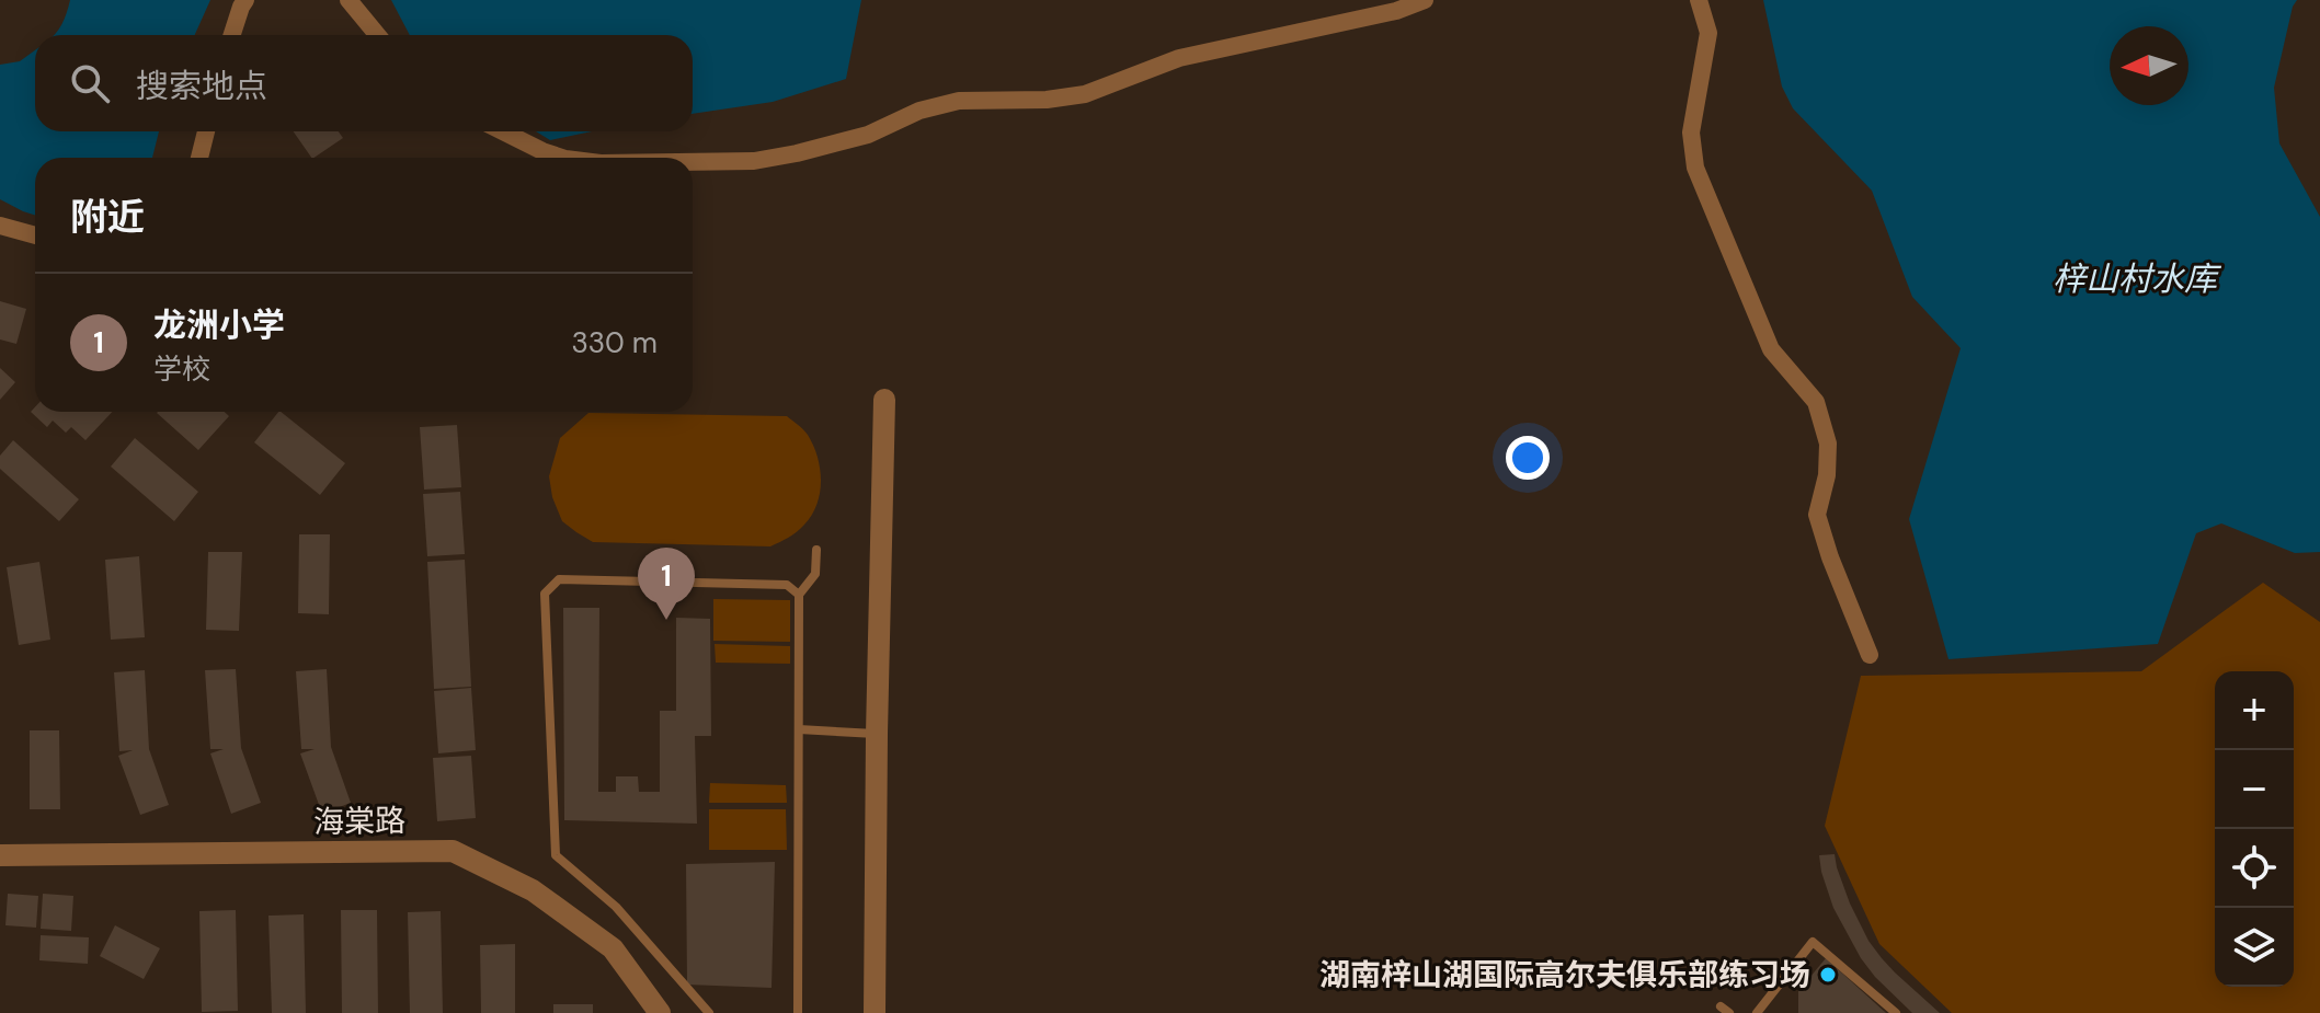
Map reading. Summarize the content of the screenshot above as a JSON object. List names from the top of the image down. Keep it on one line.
{"streets":{"street":["海棠路"]},"water":["梓山村水库"],"places":["湖南梓山湖国际高尔夫俱乐部练习场"],"north":"left","page":{"search":"搜索地点","heading":"附近","list":[{"mark":"1","name":"龙洲小学","note":"学校","value":"330 m"}],"pins":"1","map_buttons":["+","−"]}}
